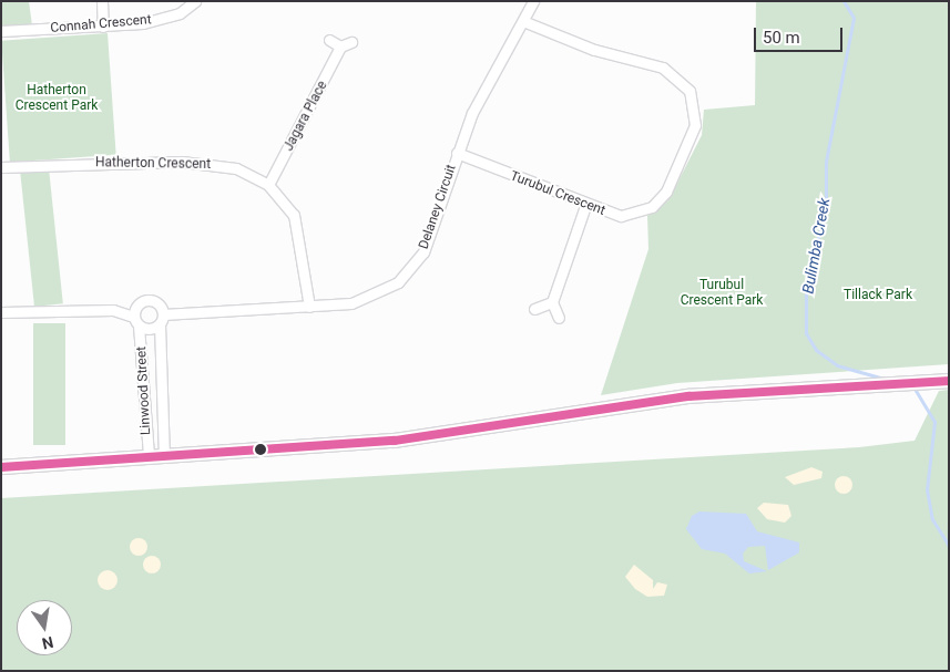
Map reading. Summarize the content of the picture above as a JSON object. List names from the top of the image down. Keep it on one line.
{"streets":{"street":["Connah Crescent","Jagara Place","Hatherton Crescent","Turubul Crescent","Delaney Circuit","Linwood Street"]},"crossings":[["Jagara Place","Hatherton Crescent"],["Hatherton Crescent","Delaney Circuit"],["Turubul Crescent","Delaney Circuit"],["Delaney Circuit","Linwood Street"]],"water":["Bulimba Creek"],"parks":["Hatherton Crescent Park","Turubul Crescent Park","Tillack Park"],"scale_bar":"50 m","north":"bottom"}
